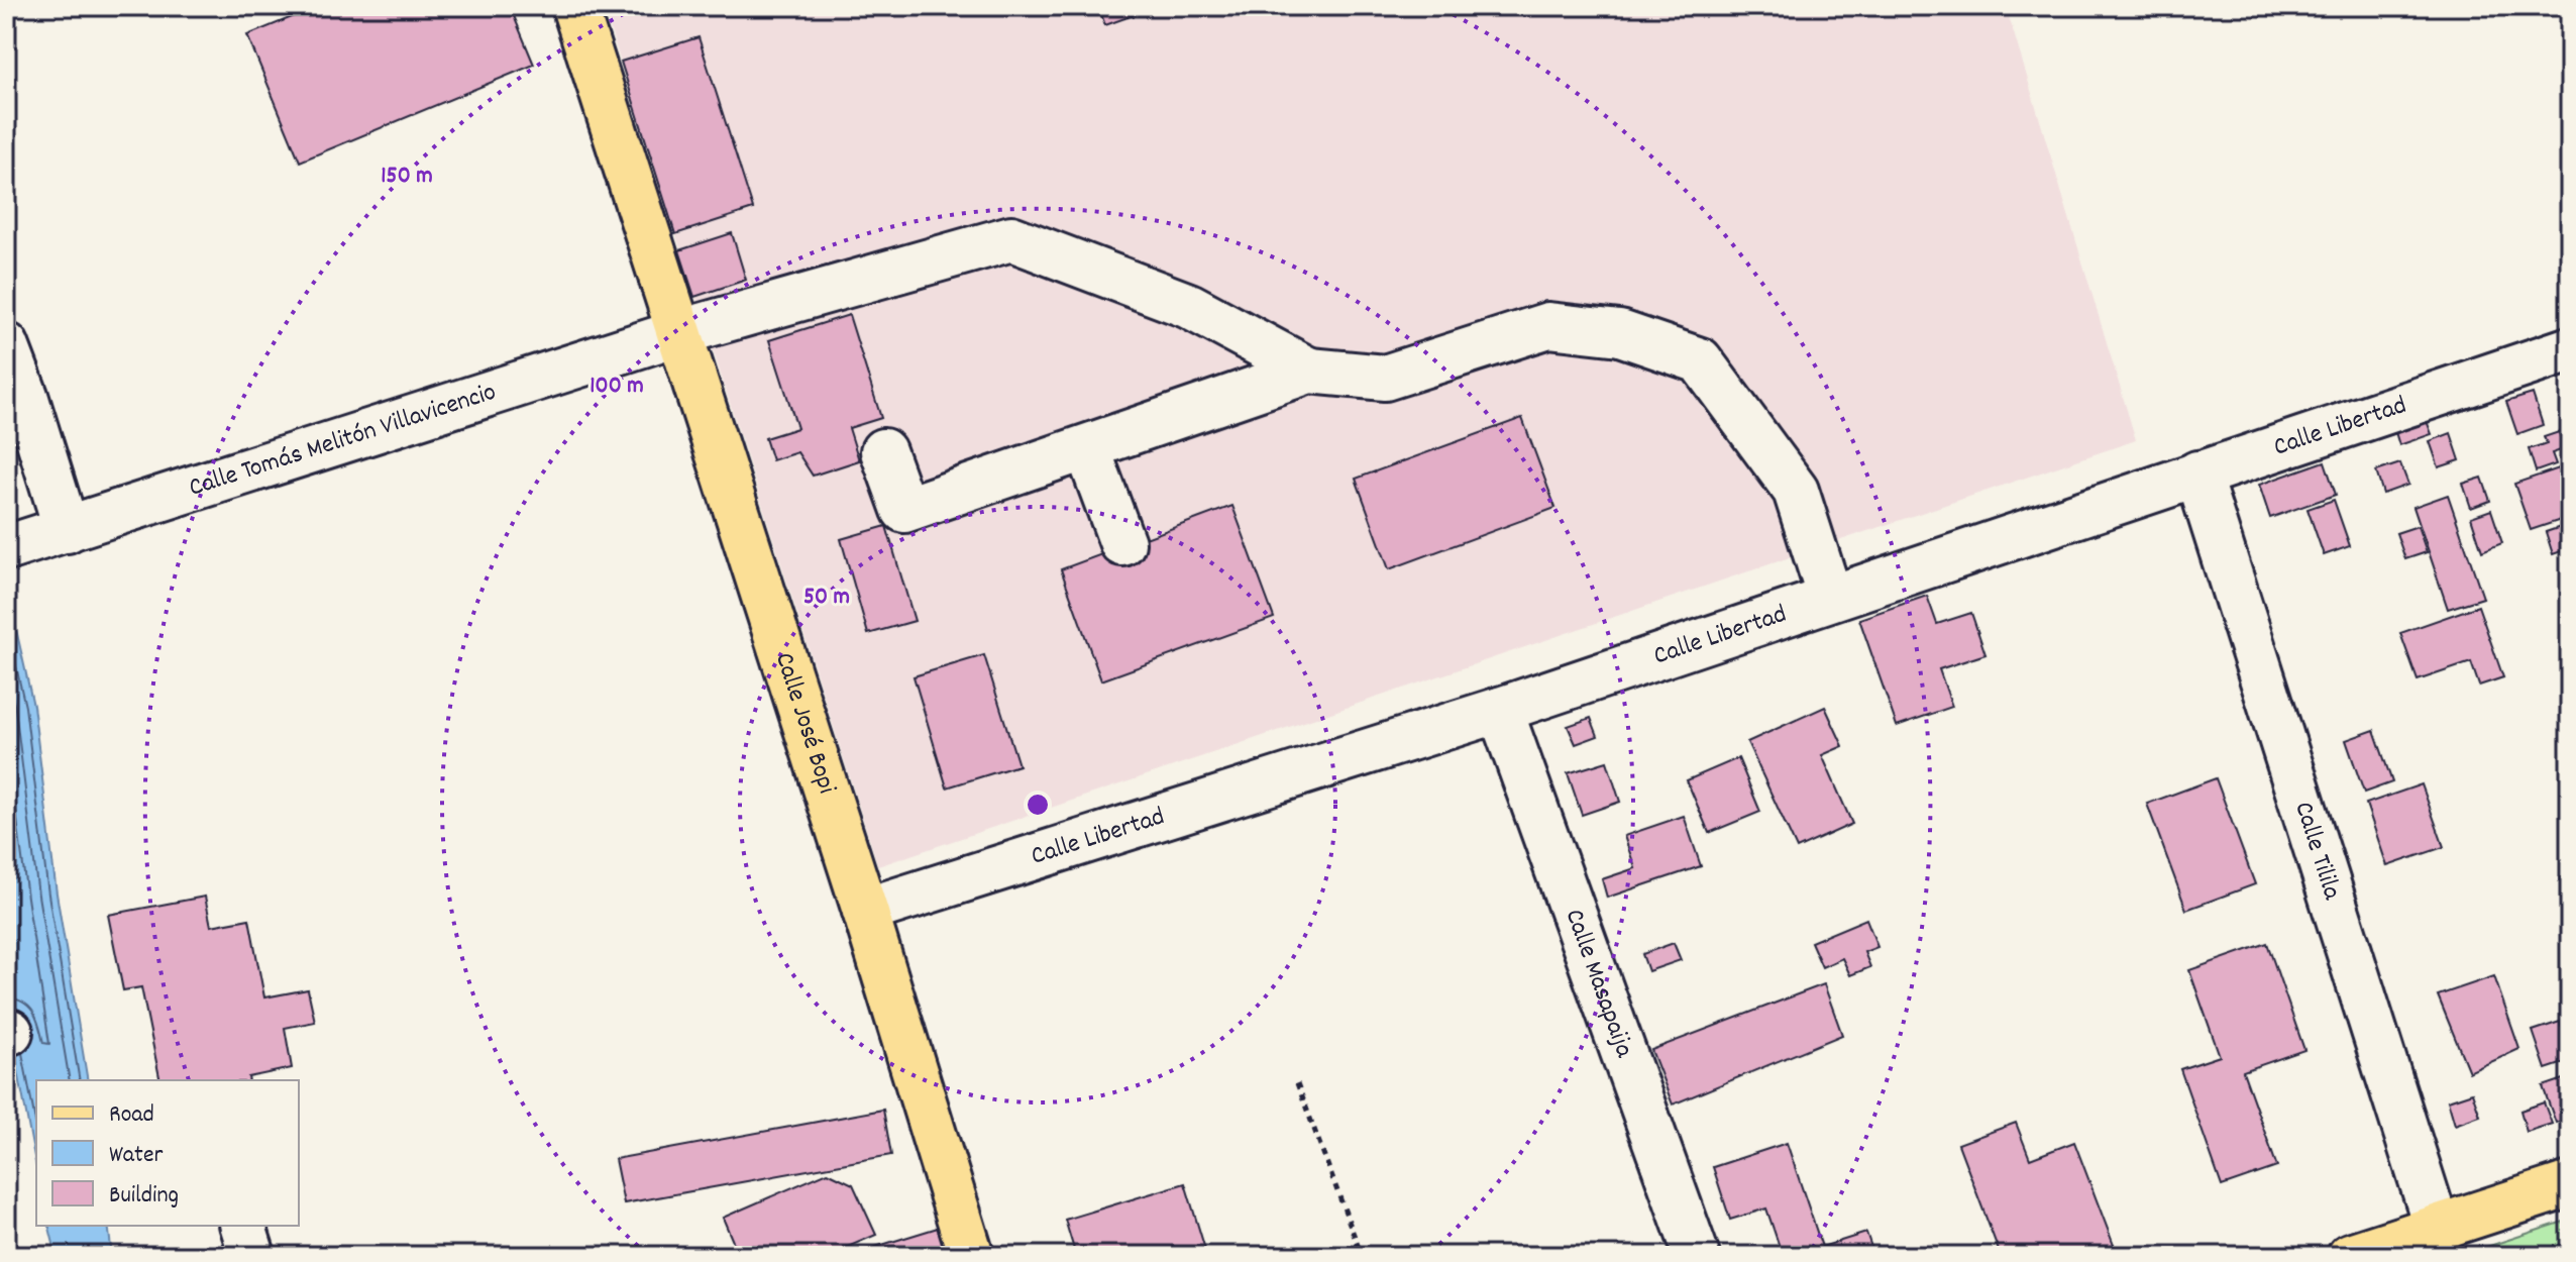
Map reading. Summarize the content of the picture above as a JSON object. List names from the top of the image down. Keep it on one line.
{"streets":{"main road":["Calle José Bopi"],"street":["Calle Libertad","Calle Tomás Melitón Villavicencio","Calle Tilila","Calle Masapaija"]},"crossings":[["Calle Libertad","Calle José Bopi"],["Calle Libertad","Calle Tilila"],["Calle Libertad","Calle Masapaija"],["Calle Tomás Melitón Villavicencio","Calle José Bopi"]],"legend":["Road","Water","Building"],"rings":["150 m","100 m","50 m"]}
